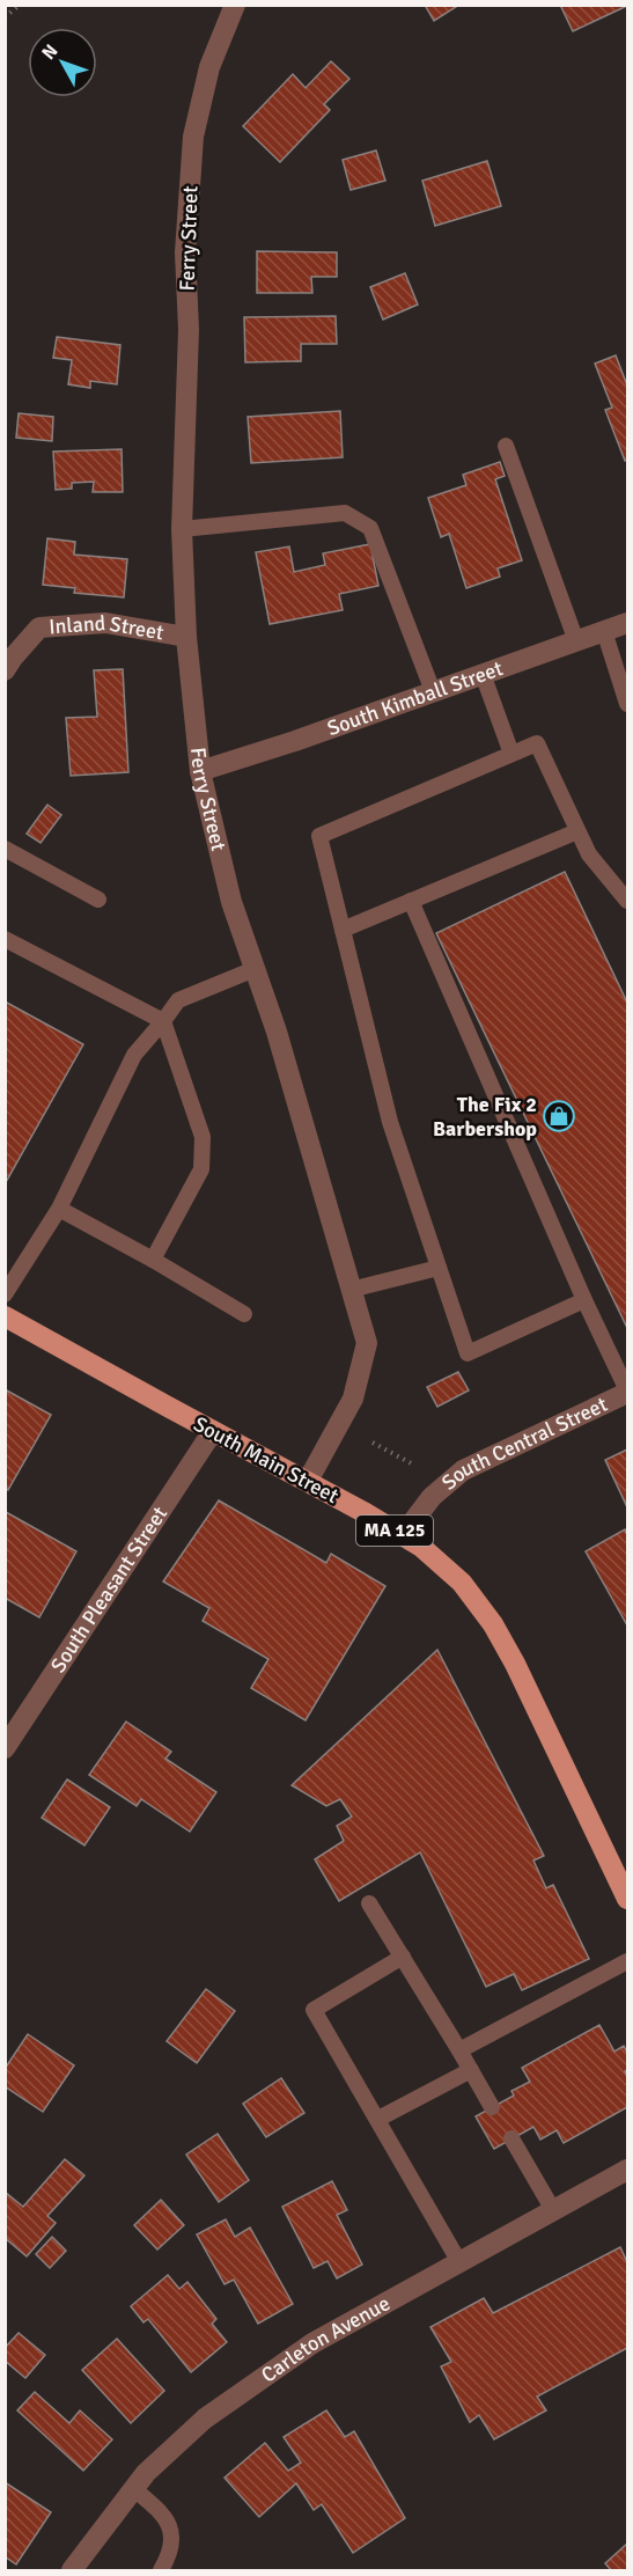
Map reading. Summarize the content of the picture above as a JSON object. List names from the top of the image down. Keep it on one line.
{"streets":{"main road":["South Main Street","MA 125"],"street":["Ferry Street","Inland Street","South Kimball Street","South Central Street","South Pleasant Street","Carleton Avenue"]},"crossings":[["Ferry Street","Inland Street"],["Ferry Street","South Kimball Street"],["Ferry Street","South Main Street"],["South Central Street","South Main Street"],["South Main Street","South Pleasant Street"]],"places":{"shop":["The Fix 2 Barbershop"]},"north":"top left"}
